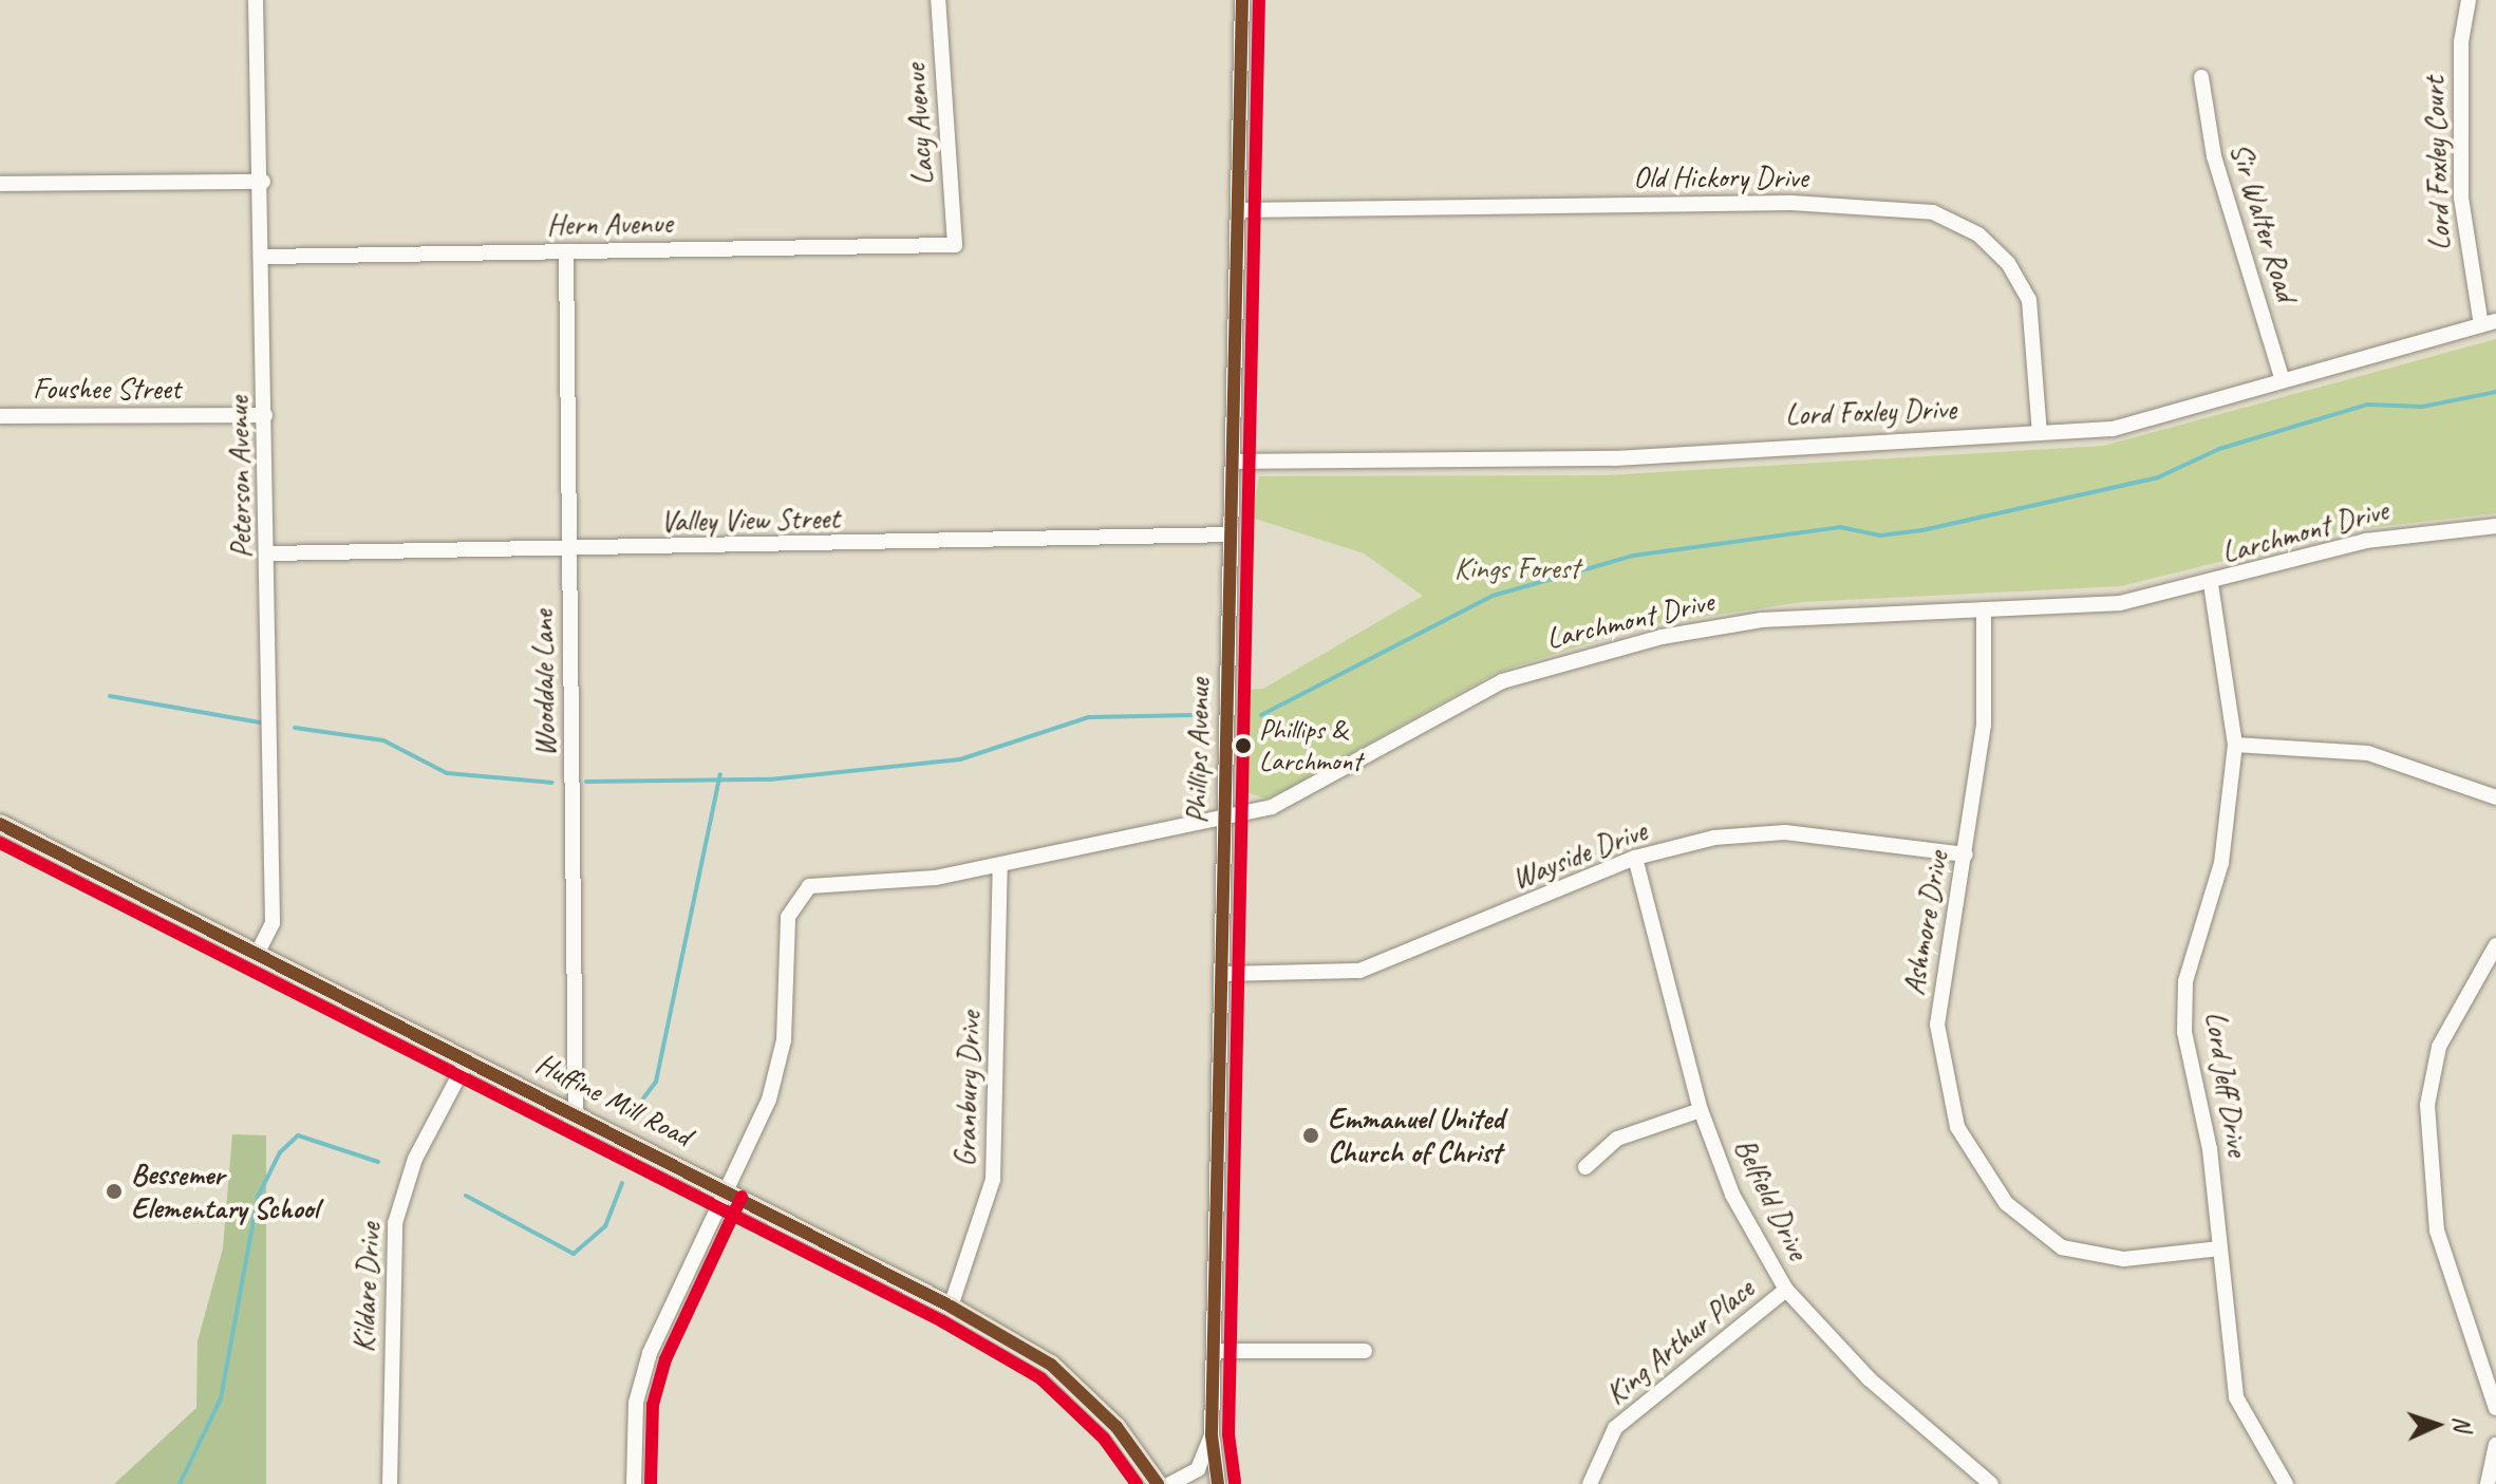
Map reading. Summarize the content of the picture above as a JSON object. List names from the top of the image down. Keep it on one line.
{"streets":{"main road":["Huffine Mill Road"],"street":["Lacy Avenue","Lord Foxley Court","Old Hickory Drive","Sir Walter Road","Hern Avenue","Foushee Street","Lord Foxley Drive","Peterson Avenue","Valley View Street","Larchmont Drive","Wooddale Lane","Phillips Avenue","Wayside Drive","Ashmore Drive","Lord Jeff Drive","Granbury Drive","Belfield Drive","Kildare Drive","King Arthur Place"]},"crossings":[["Lacy Avenue","Hern Avenue"],["Lord Foxley Court","Lord Foxley Drive"],["Old Hickory Drive","Lord Foxley Drive"],["Old Hickory Drive","Phillips Avenue"],["Sir Walter Road","Lord Foxley Drive"],["Hern Avenue","Peterson Avenue"],["Hern Avenue","Wooddale Lane"],["Foushee Street","Peterson Avenue"],["Lord Foxley Drive","Phillips Avenue"],["Peterson Avenue","Valley View Street"],["Peterson Avenue","Huffine Mill Road"],["Valley View Street","Wooddale Lane"],["Valley View Street","Phillips Avenue"],["Larchmont Drive","Phillips Avenue"],["Larchmont Drive","Ashmore Drive"],["Larchmont Drive","Lord Jeff Drive"],["Larchmont Drive","Granbury Drive"],["Larchmont Drive","Huffine Mill Road"],["Wooddale Lane","Huffine Mill Road"],["Phillips Avenue","Wayside Drive"],["Wayside Drive","Ashmore Drive"],["Wayside Drive","Belfield Drive"],["Ashmore Drive","Lord Jeff Drive"],["Granbury Drive","Huffine Mill Road"],["Huffine Mill Road","Kildare Drive"],["Belfield Drive","King Arthur Place"]],"parks":["Kings Forest"],"places":["Phillips & Larchmont","Emmanuel United Church of Christ","Bessemer Elementary School"],"north":"right"}
